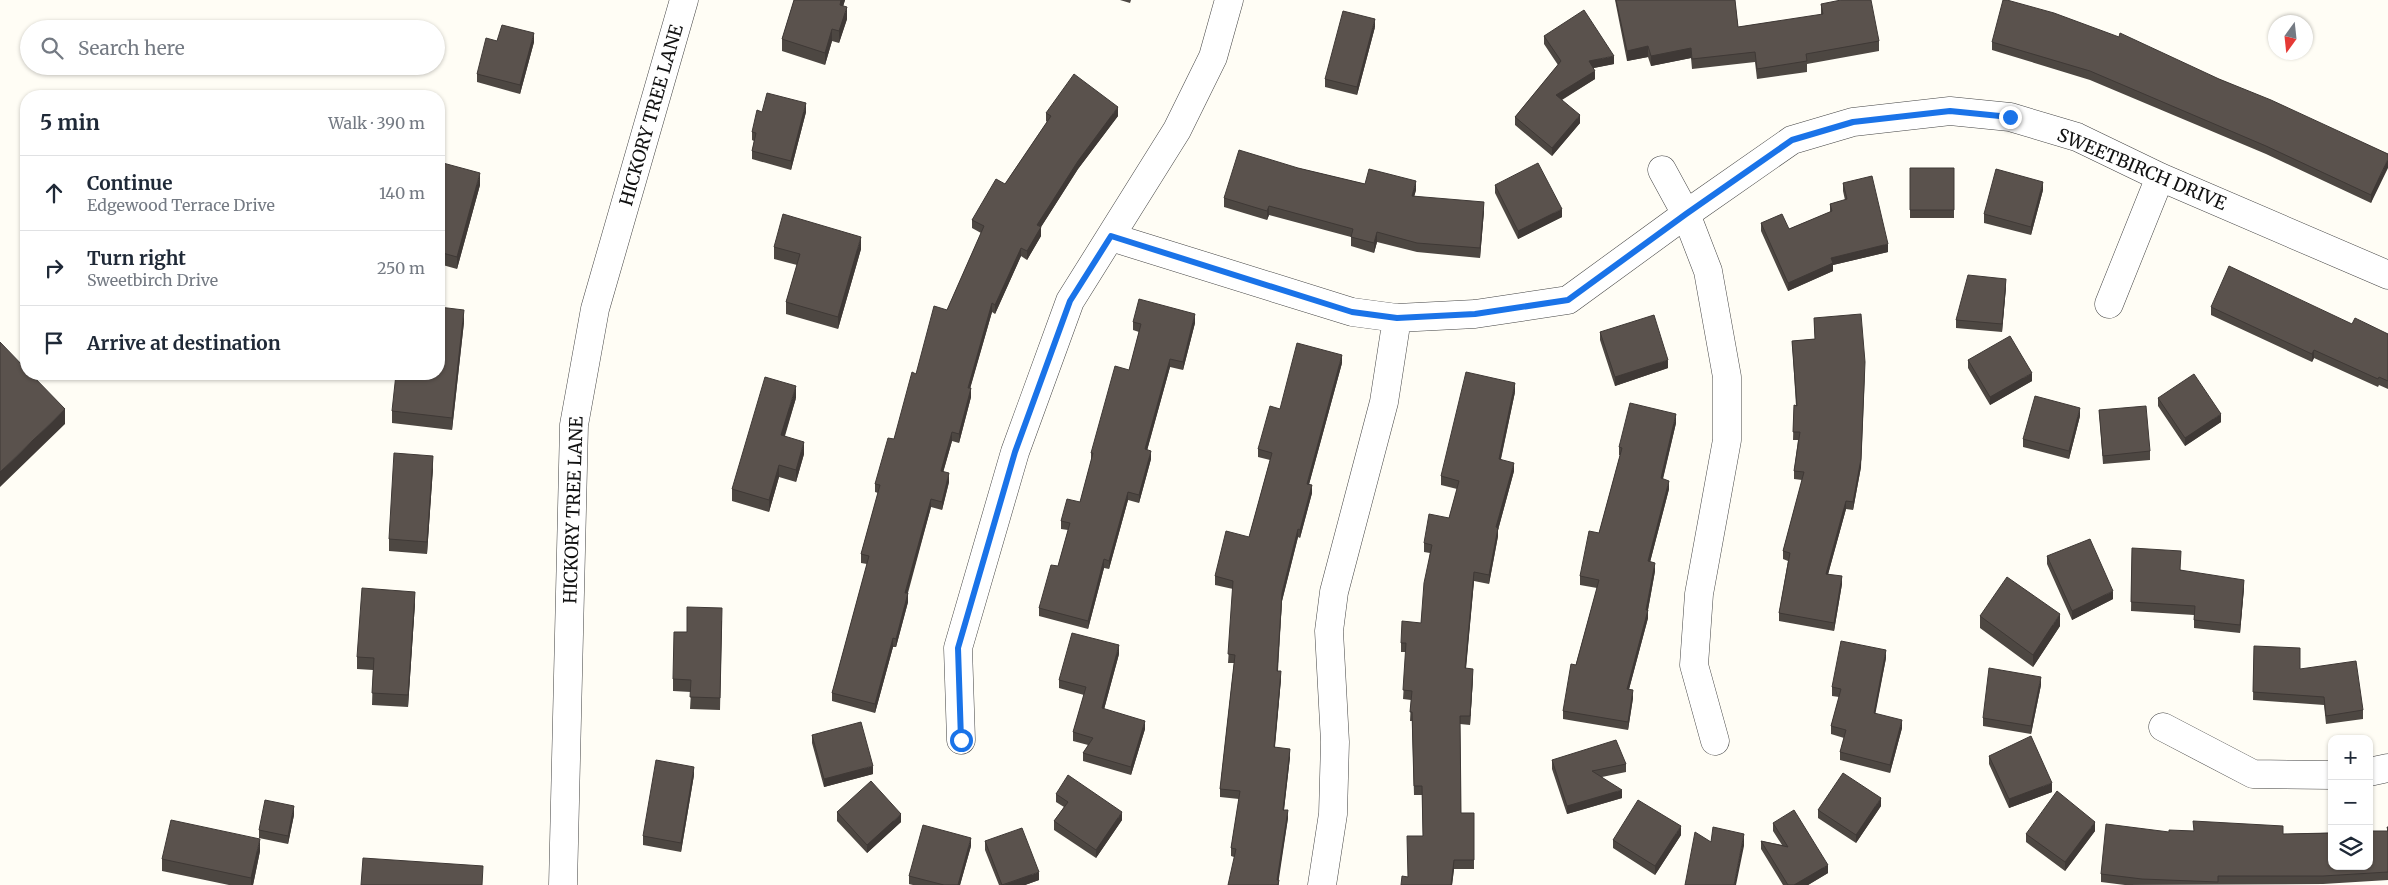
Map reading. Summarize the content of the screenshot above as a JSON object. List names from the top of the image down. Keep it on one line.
{"streets":{"street":["HICKORY TREE LANE","SWEETBIRCH DRIVE"]},"north":"bottom","page":{"search":"Search here","heading":["5 min","Walk · 390 m"],"list":[["Continue","Edgewood Terrace Drive","140 m"],["Turn right","Sweetbirch Drive","250 m"],"Arrive at destination"],"map_buttons":["+","−"]}}
